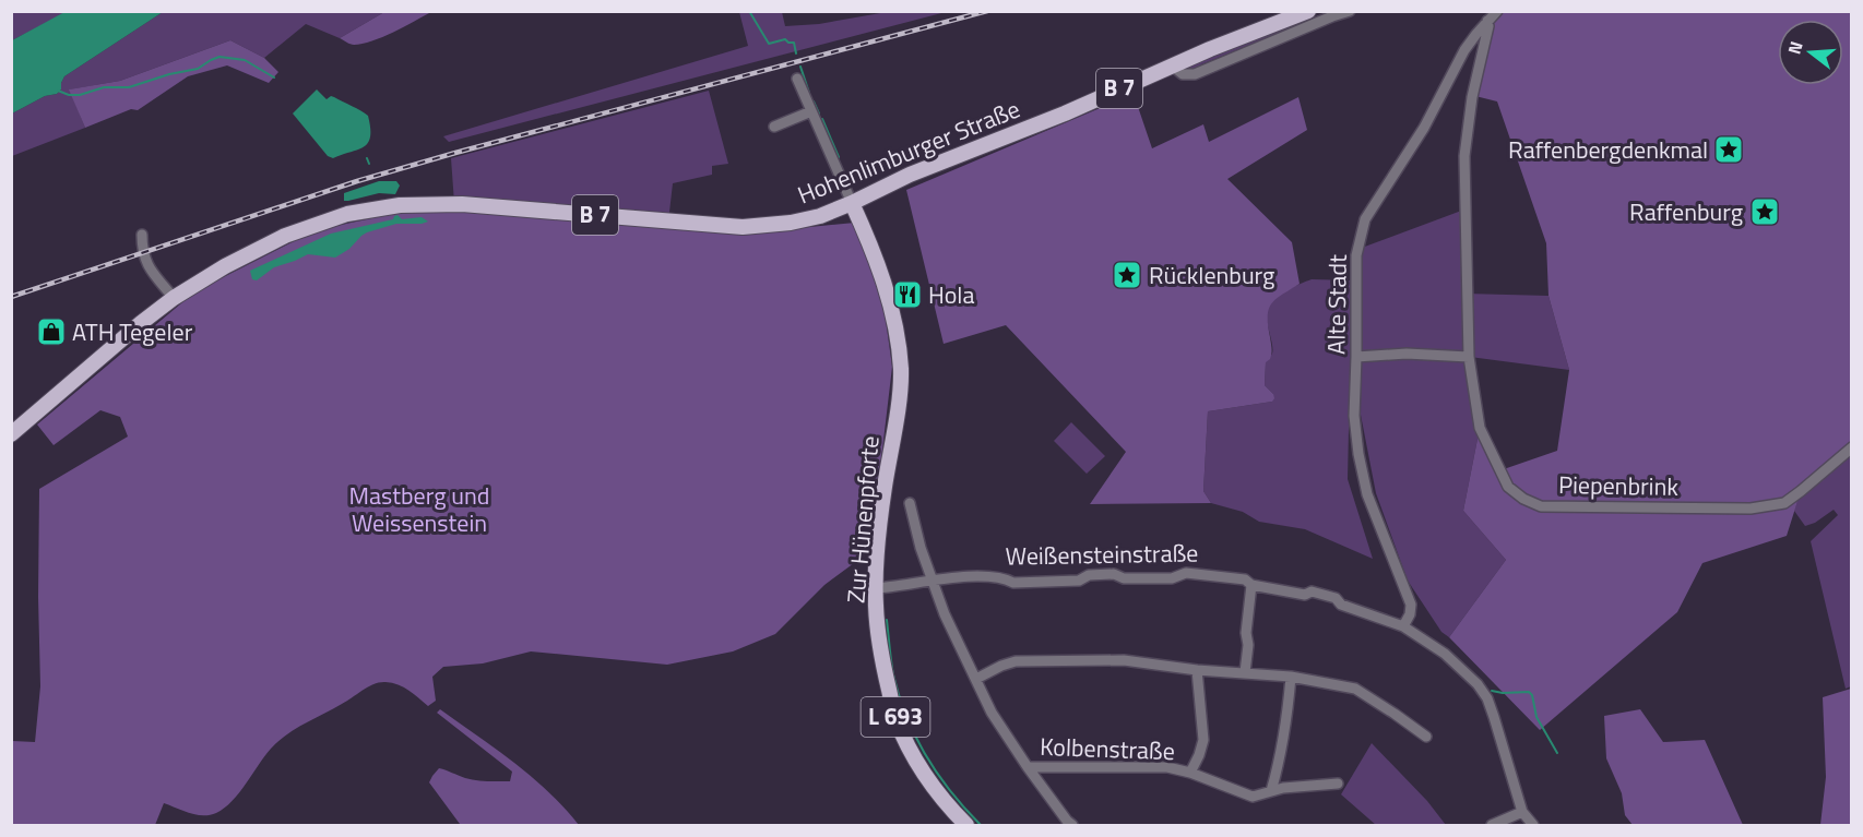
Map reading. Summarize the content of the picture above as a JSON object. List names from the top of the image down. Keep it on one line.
{"streets":{"main road":["B 7","Hohenlimburger Straße","Zur Hünenpforte","L 693"],"street":["Alte Stadt","Piepenbrink","Weißensteinstraße","Kolbenstraße"]},"crossings":[["Hohenlimburger Straße","Zur Hünenpforte"],["Alte Stadt","Piepenbrink"],["Alte Stadt","Weißensteinstraße"],["Zur Hünenpforte","Weißensteinstraße"]],"parks":["Mastberg und Weissenstein"],"places":{"place":["Raffenbergdenkmal","Raffenburg","Rücklenburg"],"restaurant":["Hola"],"shop":["ATH Tegeler"]},"north":"left"}
